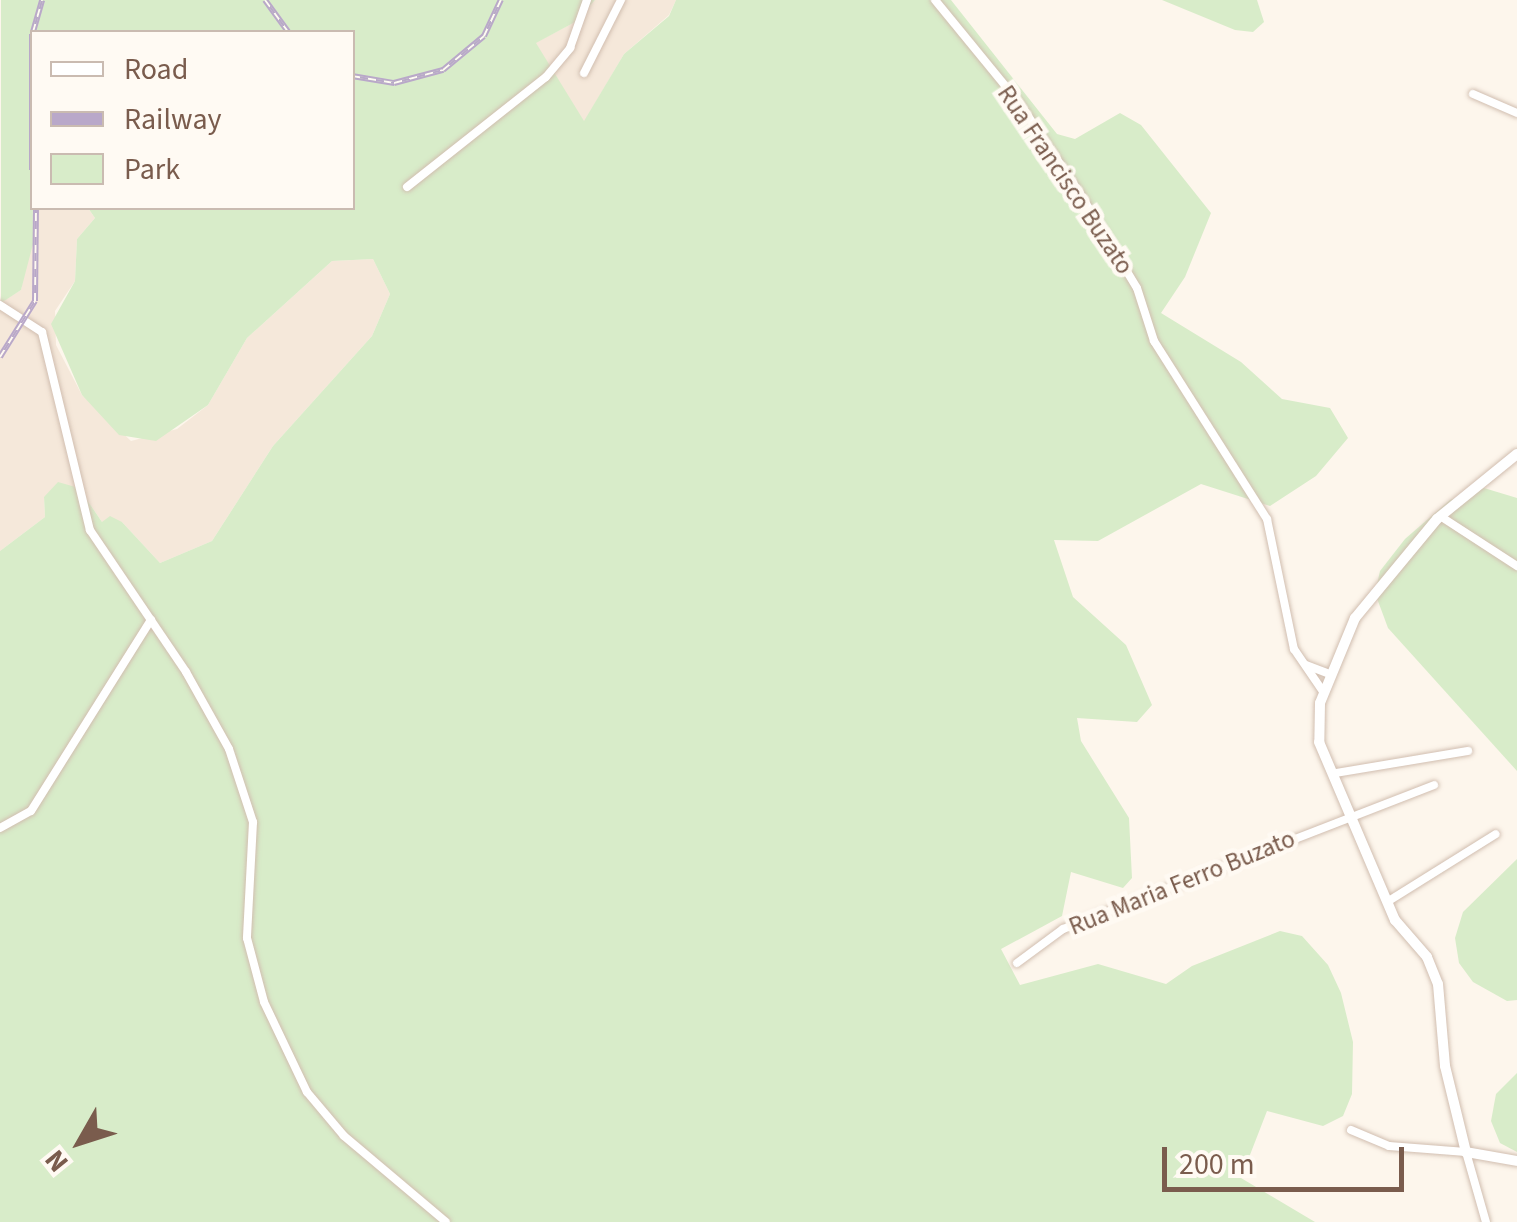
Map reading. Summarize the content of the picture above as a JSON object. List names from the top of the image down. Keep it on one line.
{"streets":{"street":["Rua Francisco Buzato","Rua Maria Ferro Buzato"]},"legend":["Road","Railway","Park"],"scale_bar":"200 m","north":"bottom left"}
